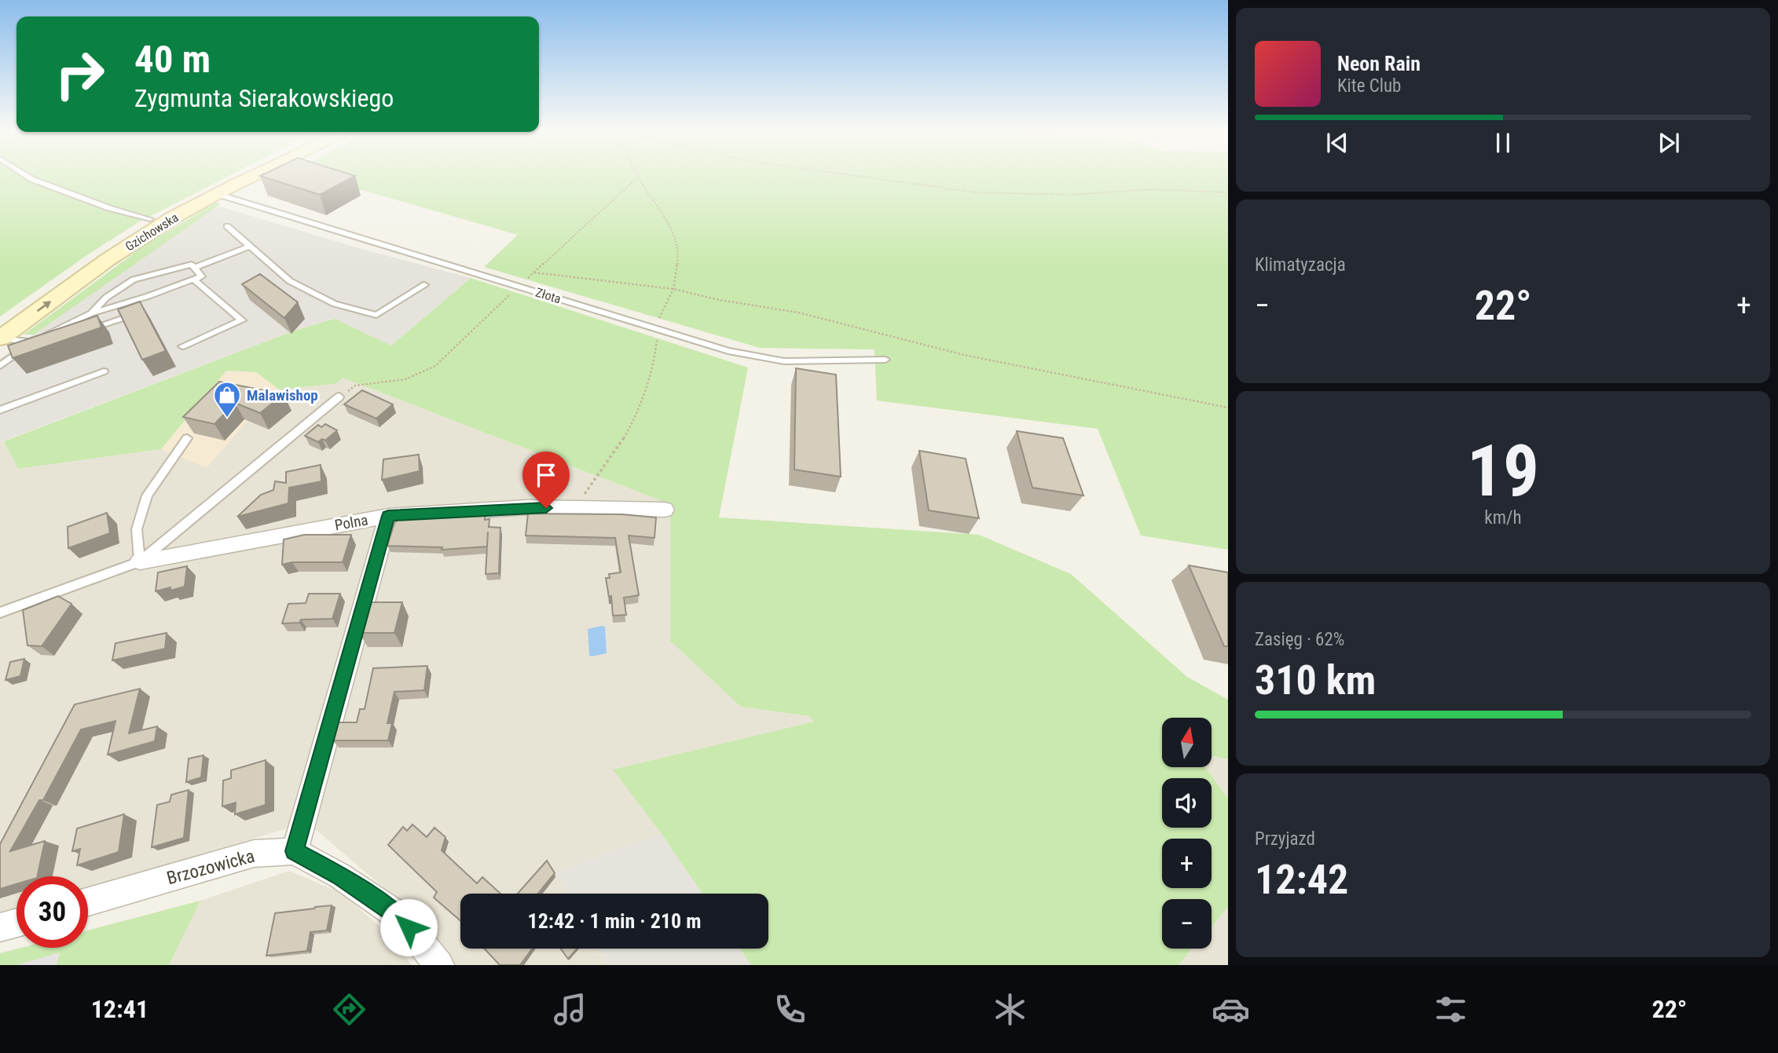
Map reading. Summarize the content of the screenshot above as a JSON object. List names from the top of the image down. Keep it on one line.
{"streets":{"street":["Gzichowska","Polna","Brzozowicka"],"lane":["Złota"]},"crossings":[["Gzichowska","Złota"]],"places":{"shop":["Malawishop"]},"north":"top","page":{"turn":["40 m","Zygmunta Sierakowskiego"],"song":["Neon Rain","Kite Club"],"tile":["Klimatyzacja",["19","km/h"],["Zasięg · 62%","310 km"],["Przyjazd","12:42"]],"heat":["−","22°","+"],"map_buttons":["+","−"],"limit":"30","trip":"12:42 · 1 min · 210 m","tabs":["12:41","22°"]}}
